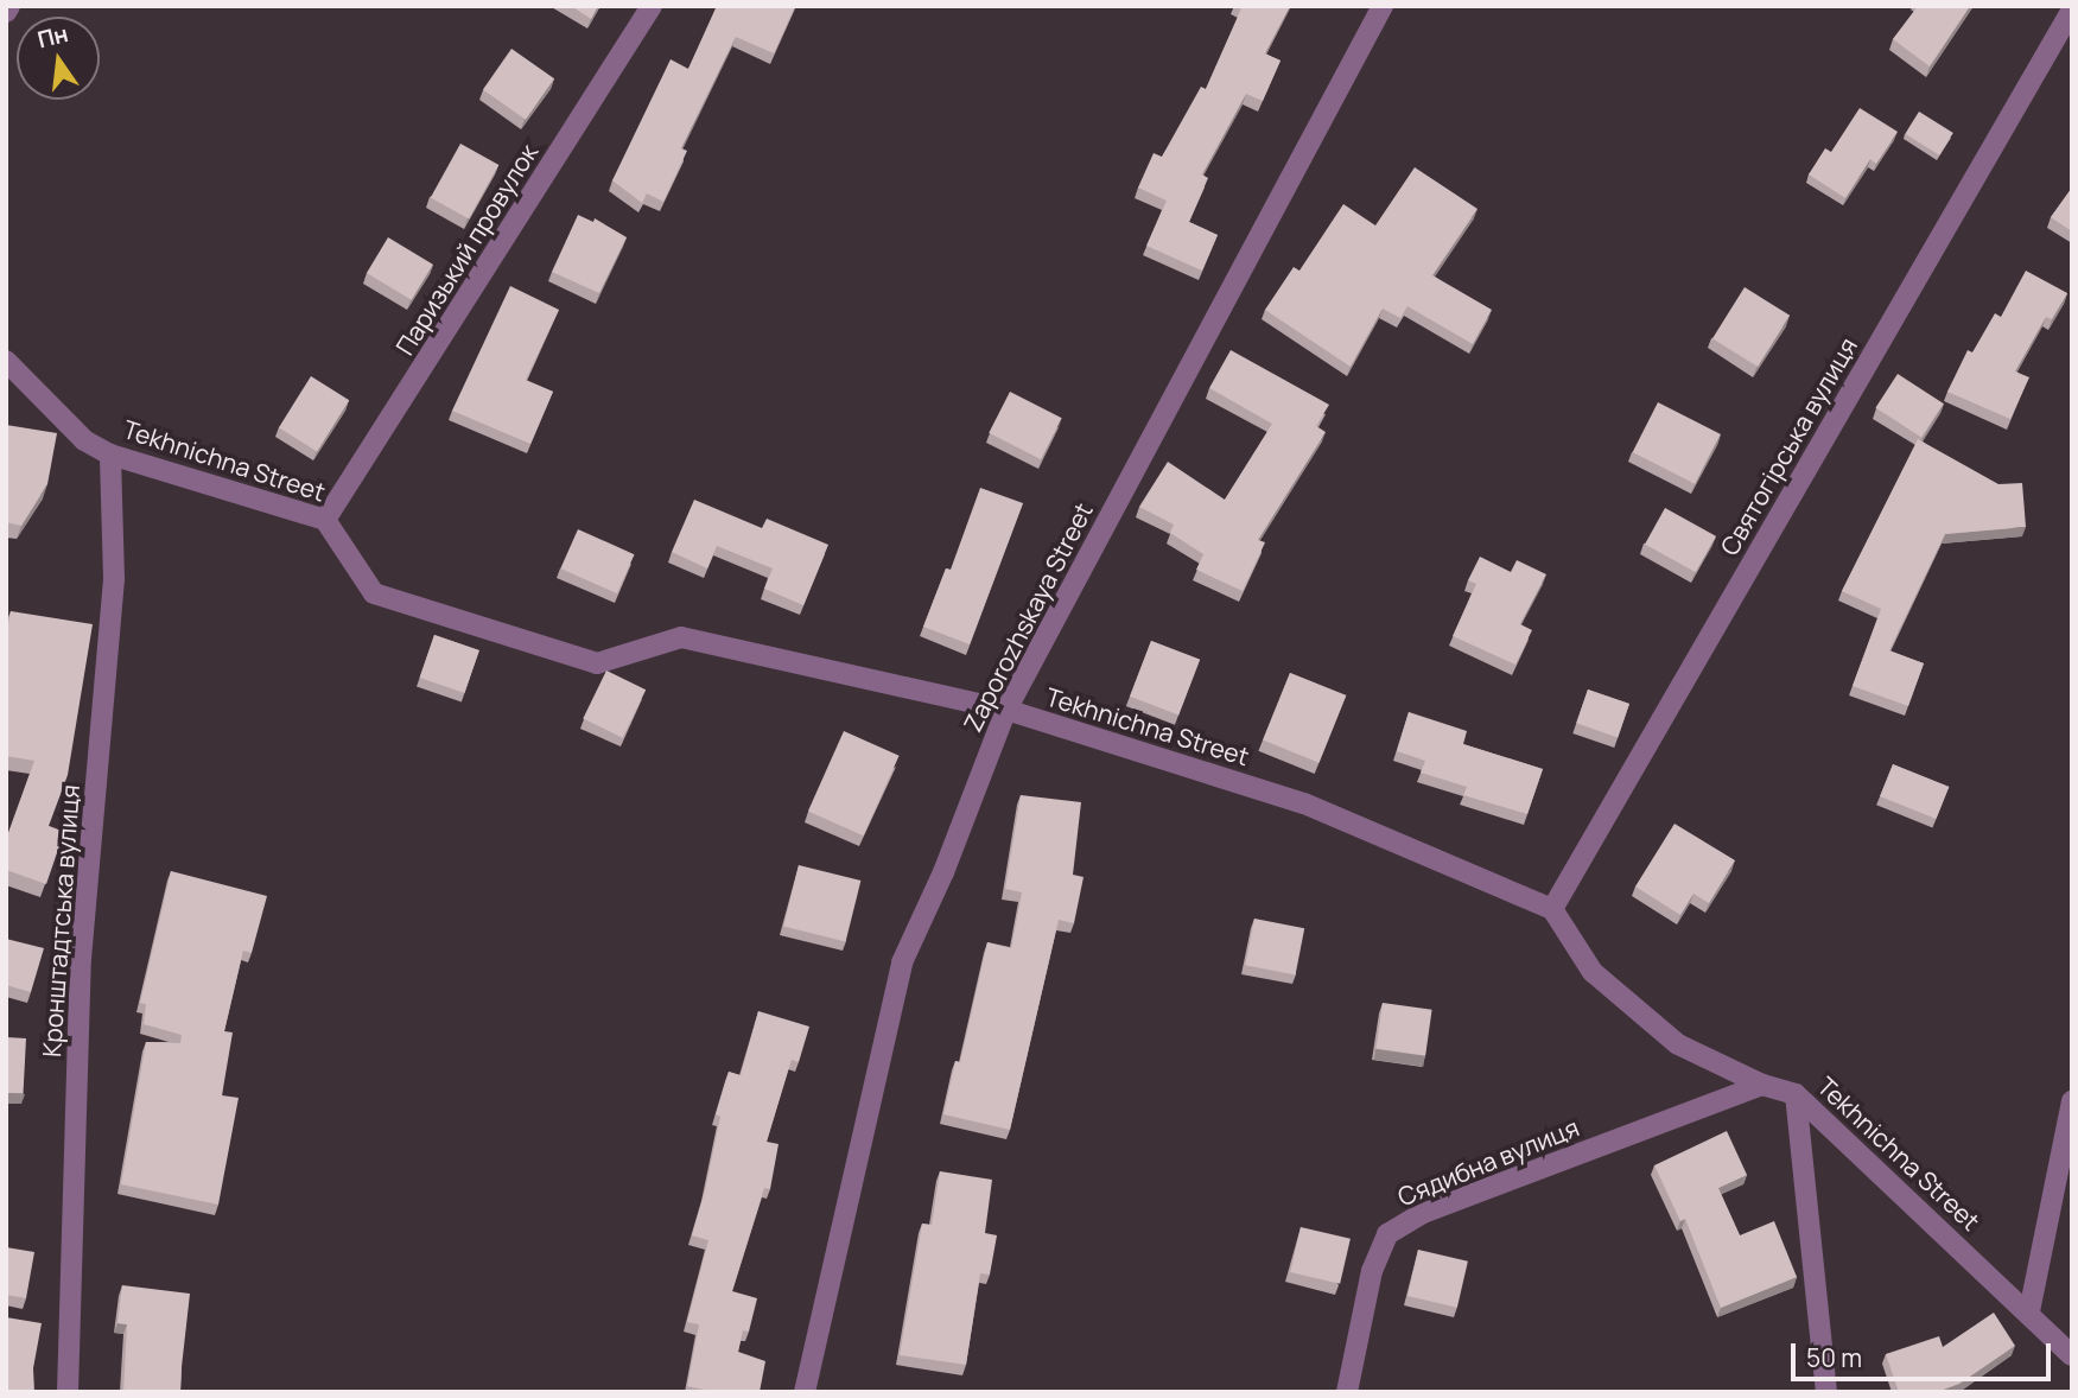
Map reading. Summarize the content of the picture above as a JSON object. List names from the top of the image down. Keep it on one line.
{"streets":{"street":["Паризький провулок","Святогірська вулиця","Tekhnichna Street","Zaporozhskaya Street","Кронштадтська вулиця","Сядибна вулиця"]},"crossings":[["Паризький провулок","Tekhnichna Street"],["Святогірська вулиця","Tekhnichna Street"],["Tekhnichna Street","Zaporozhskaya Street"],["Tekhnichna Street","Кронштадтська вулиця"],["Tekhnichna Street","Сядибна вулиця"]],"scale_bar":"50 m","north":"top"}
